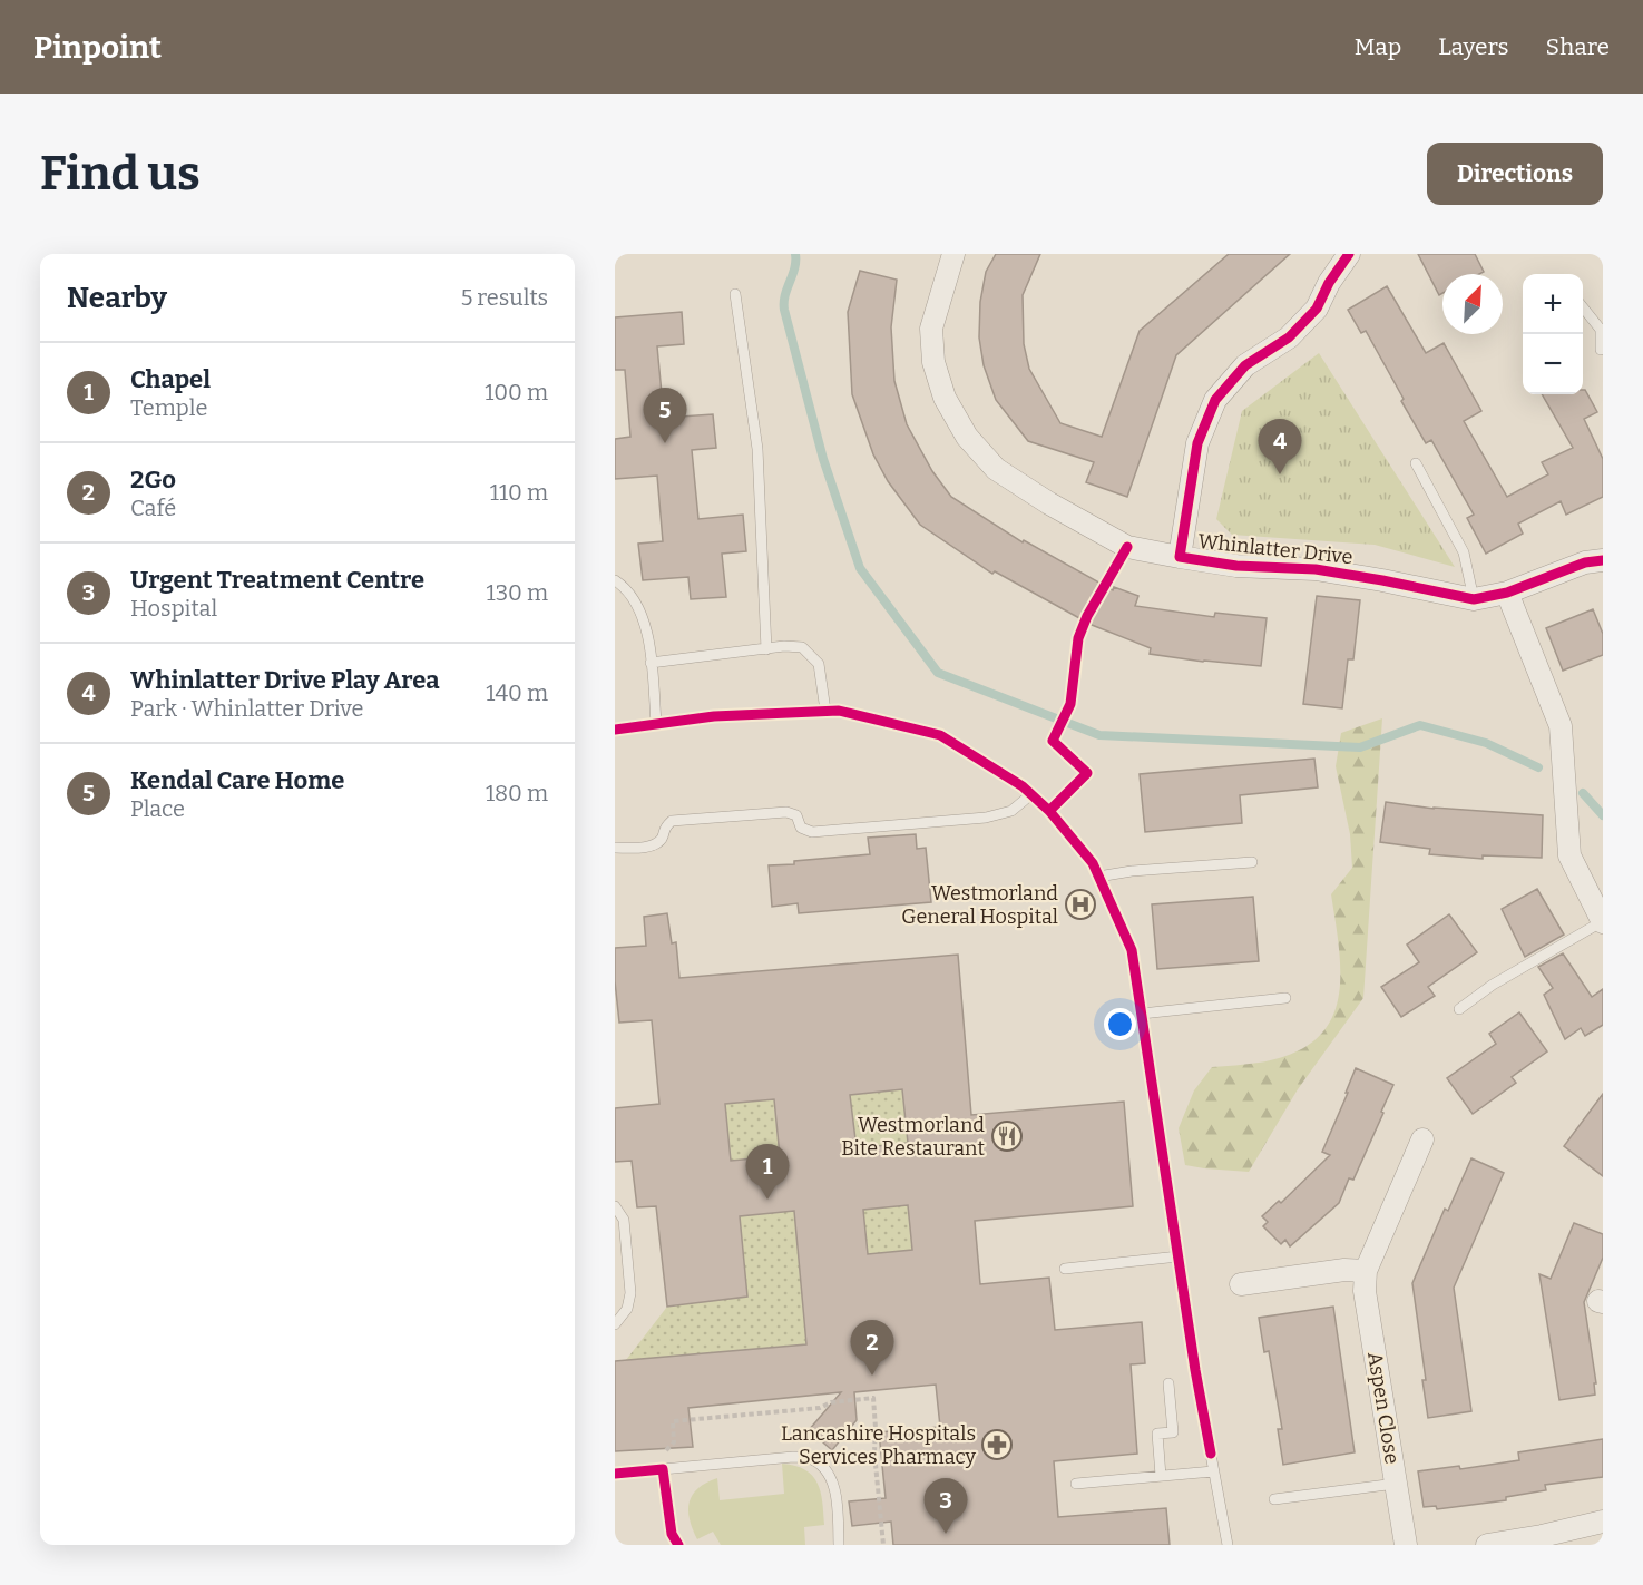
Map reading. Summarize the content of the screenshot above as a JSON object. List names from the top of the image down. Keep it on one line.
{"streets":{"street":["Whinlatter Drive","Aspen Close"]},"places":{"hospital":["Westmorland General Hospital"],"restaurant":["Westmorland Bite Restaurant"],"pharmacy":["Lancashire Hospitals Services Pharmacy"]},"north":"top right","page":{"header":"Pinpoint","nav":["Map","Layers","Share"],"buttons":"Directions","title":"Find us","heading":["Nearby","5 results"],"map_buttons":["+","−"],"list":[{"mark":"1","name":"Chapel","note":"Temple","value":"100 m"},{"mark":"2","name":"2Go","note":"Café","value":"110 m"},{"mark":"3","name":"Urgent Treatment Centre","note":"Hospital","value":"130 m"},{"mark":"4","name":"Whinlatter Drive Play Area","note":"Park · Whinlatter Drive","value":"140 m"},{"mark":"5","name":"Kendal Care Home","note":"Place","value":"180 m"}],"pins":["5","4","1","2","3"]}}
